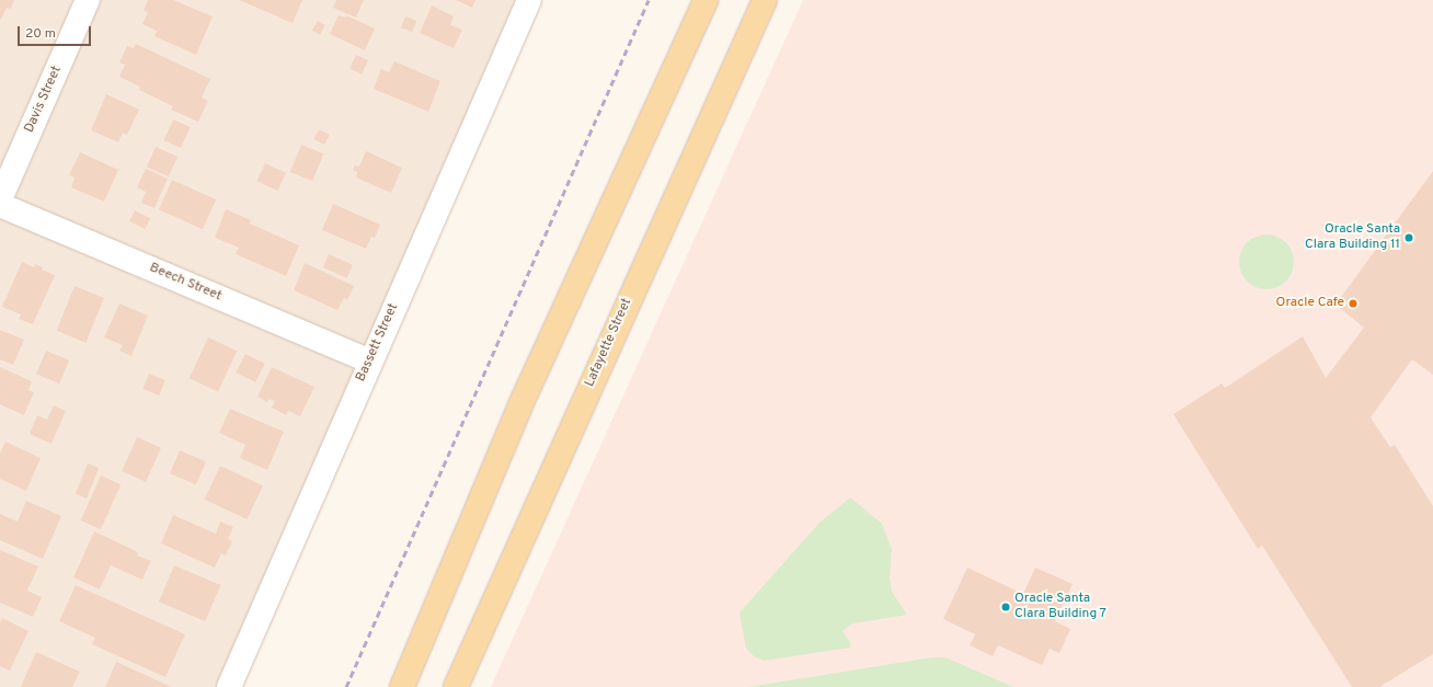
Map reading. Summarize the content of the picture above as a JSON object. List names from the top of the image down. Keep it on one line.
{"streets":{"main road":["Lafayette Street"],"street":["Davis Street","Beech Street","Bassett Street"]},"crossings":[["Beech Street","Bassett Street"]],"places":["Oracle Santa Clara Building 11","Oracle Cafe","Oracle Santa Clara Building 7"],"scale_bar":"20 m"}
